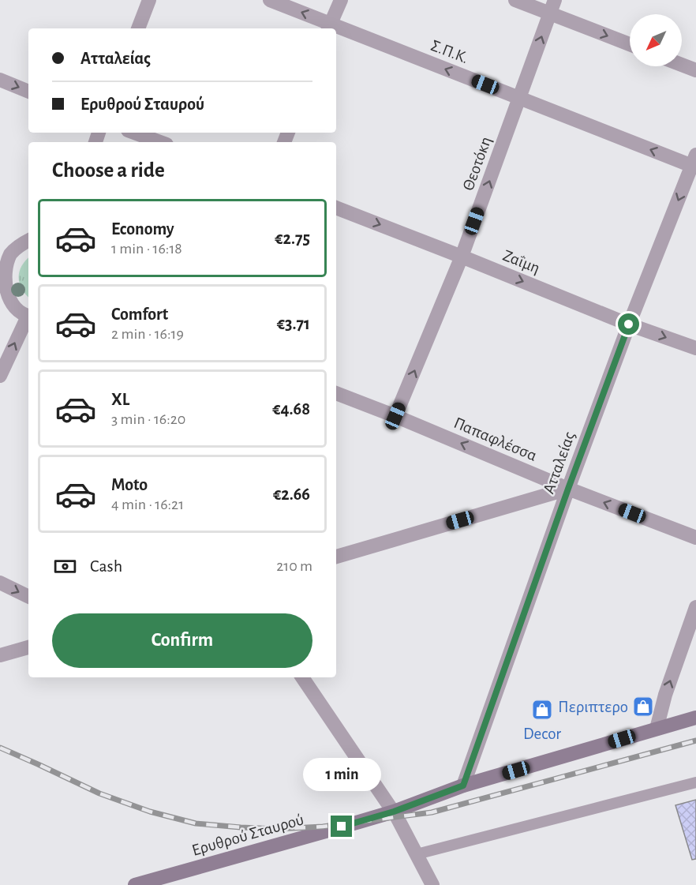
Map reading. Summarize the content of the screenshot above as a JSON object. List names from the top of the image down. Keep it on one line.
{"streets":{"main road":["Ερυθρού Σταυρού"],"street":["Σ.Π.Κ.","Θεοτόκη","Ζαΐμη","Παπαφλέσσα","Ατταλείας"]},"crossings":[["Σ.Π.Κ.","Θεοτόκη"],["Σ.Π.Κ.","Ατταλείας"],["Θεοτόκη","Ζαΐμη"],["Θεοτόκη","Παπαφλέσσα"],["Ζαΐμη","Ατταλείας"],["Παπαφλέσσα","Ατταλείας"],["Ατταλείας","Ερυθρού Σταυρού"]],"one_way":["Θεοτόκη","Ζαΐμη","Παπαφλέσσα"],"places":{"shop":["Περιπτερο","Decor"]},"north":"bottom left","page":{"banner":["Ατταλείας","Ερυθρού Σταυρού"],"heading":"Choose a ride","list":[{"name":"Economy","note":"1 min · 16:18","value":"€2.75"},{"name":"Comfort","note":"2 min · 16:19","value":"€3.71"},{"name":"XL","note":"3 min · 16:20","value":"€4.68"},{"name":"Moto","note":"4 min · 16:21","value":"€2.66"}],"pay":["Cash","210 m"],"buttons":"Confirm","bubble":"1 min"}}
